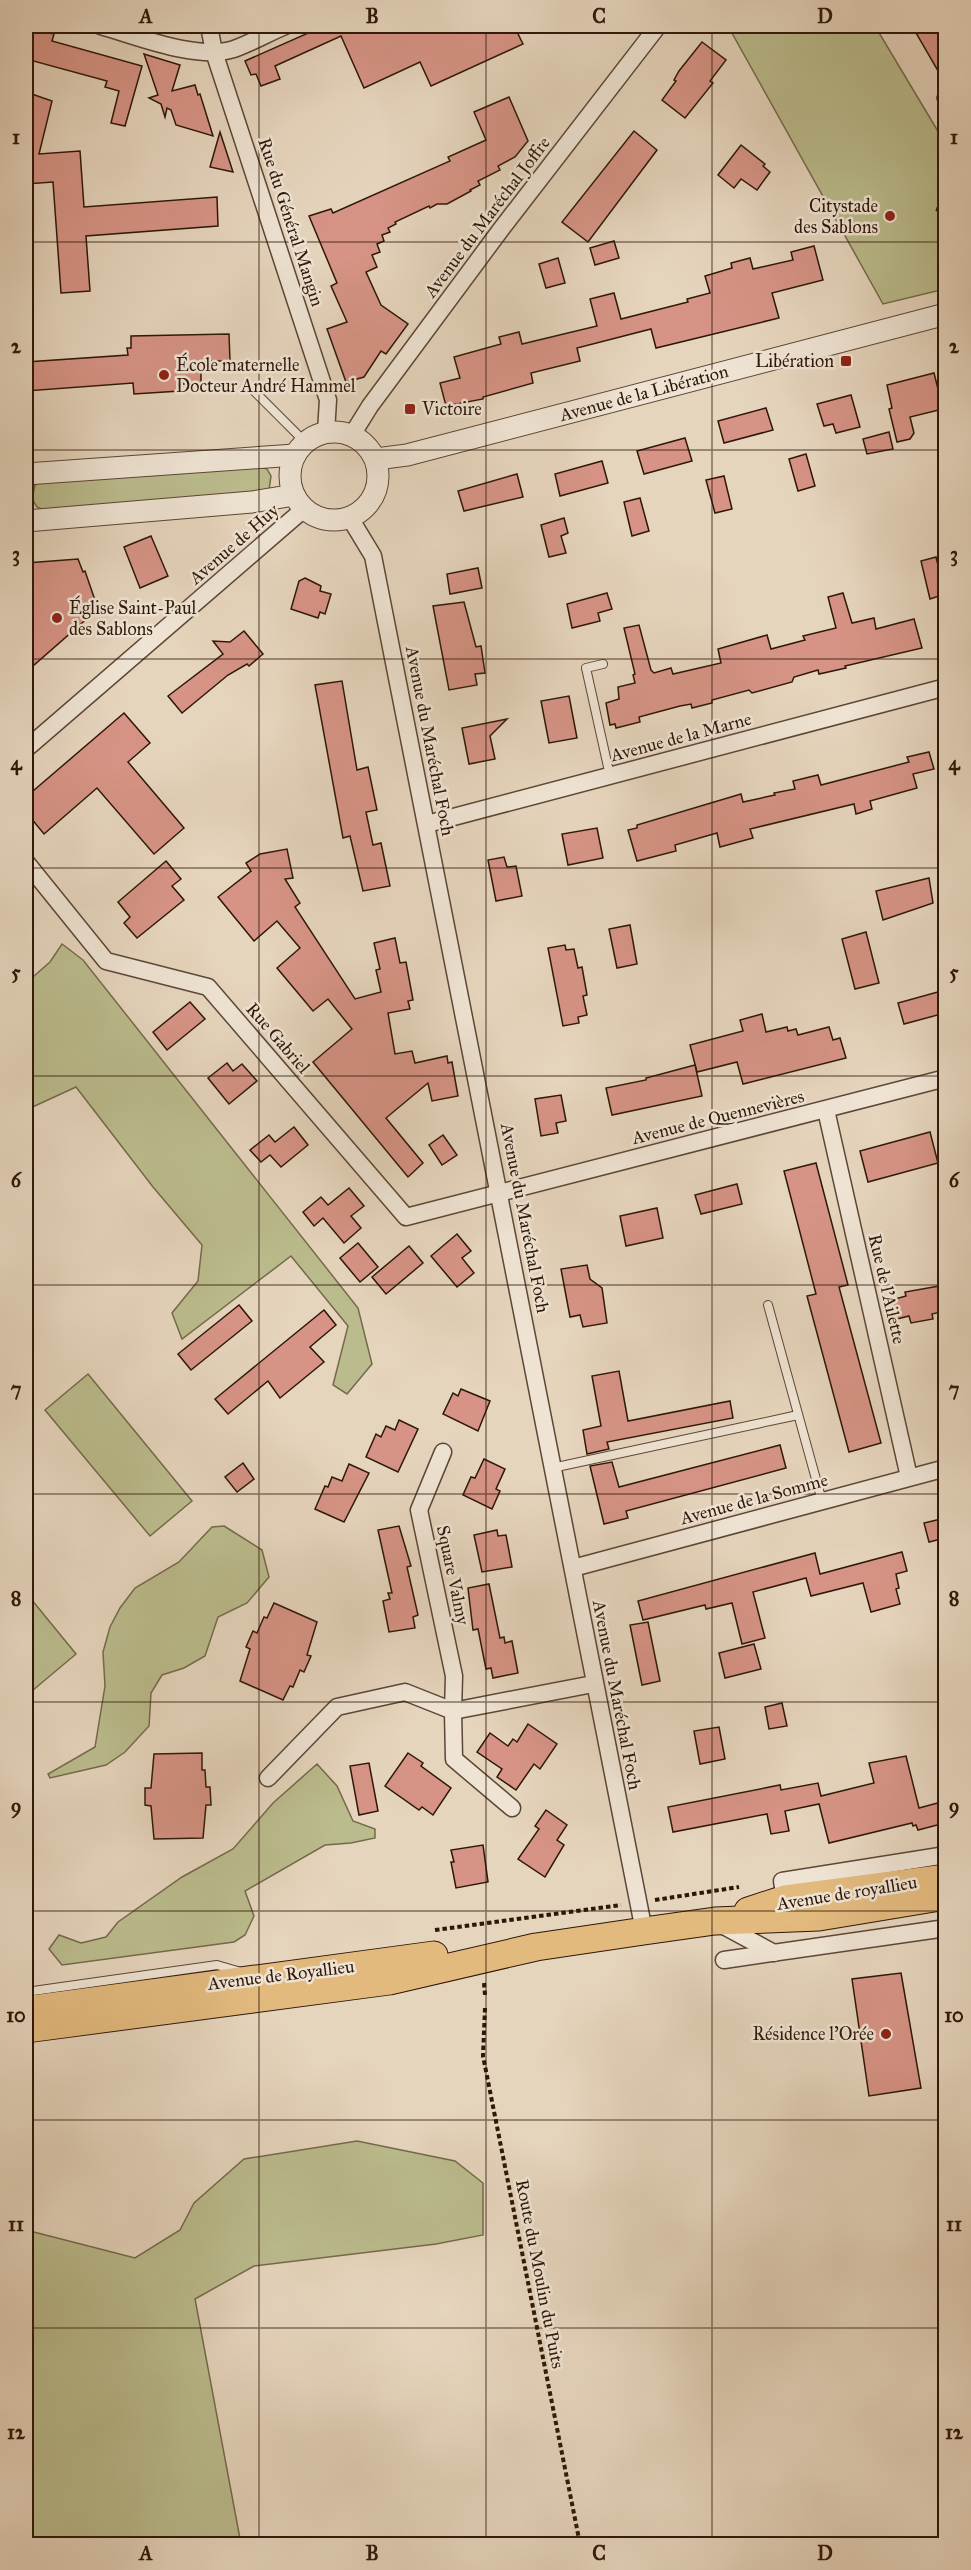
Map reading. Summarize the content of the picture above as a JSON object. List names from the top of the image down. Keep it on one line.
{"streets":{"main road":["Avenue de royallieu","Avenue de Royallieu"],"street":["Avenue du Maréchal Joffre","Rue du Général Mangin","Avenue de la Libération","Avenue de Huy","Avenue de la Marne","Avenue du Maréchal Foch","Rue Gabriel","Avenue de Quennevières","Rue de l'Ailette","Avenue de la Somme","Square Valmy"],"path":["Route du Moulin du Puits"]},"crossings":[["Avenue du Maréchal Joffre","Rue du Général Mangin"],["Avenue du Maréchal Joffre","Avenue de la Libération"],["Avenue du Maréchal Joffre","Avenue de Huy"],["Avenue du Maréchal Joffre","Avenue du Maréchal Foch"],["Rue du Général Mangin","Avenue de la Libération"],["Rue du Général Mangin","Avenue de Huy"],["Rue du Général Mangin","Avenue du Maréchal Foch"],["Avenue de la Libération","Avenue de Huy"],["Avenue de la Libération","Avenue du Maréchal Foch"],["Avenue de Huy","Avenue du Maréchal Foch"],["Avenue de la Marne","Avenue du Maréchal Foch"],["Avenue du Maréchal Foch","Rue Gabriel"],["Avenue du Maréchal Foch","Avenue de Quennevières"],["Avenue du Maréchal Foch","Avenue de la Somme"],["Rue Gabriel","Avenue de Quennevières"],["Avenue de Quennevières","Rue de l'Ailette"],["Rue de l'Ailette","Avenue de la Somme"],["Avenue de royallieu","Avenue de Royallieu"]],"places":{"other":["Citystade des Sablons","École maternelle Docteur André Hammel","Église Saint-Paul des Sablons","Résidence l'Orée"],"transit":["Libération","Victoire"]},"grid":{"columns":["A","B","C","D"],"rows":["1","2","3","4","5","6","7","8","9","10","11","12"]}}
